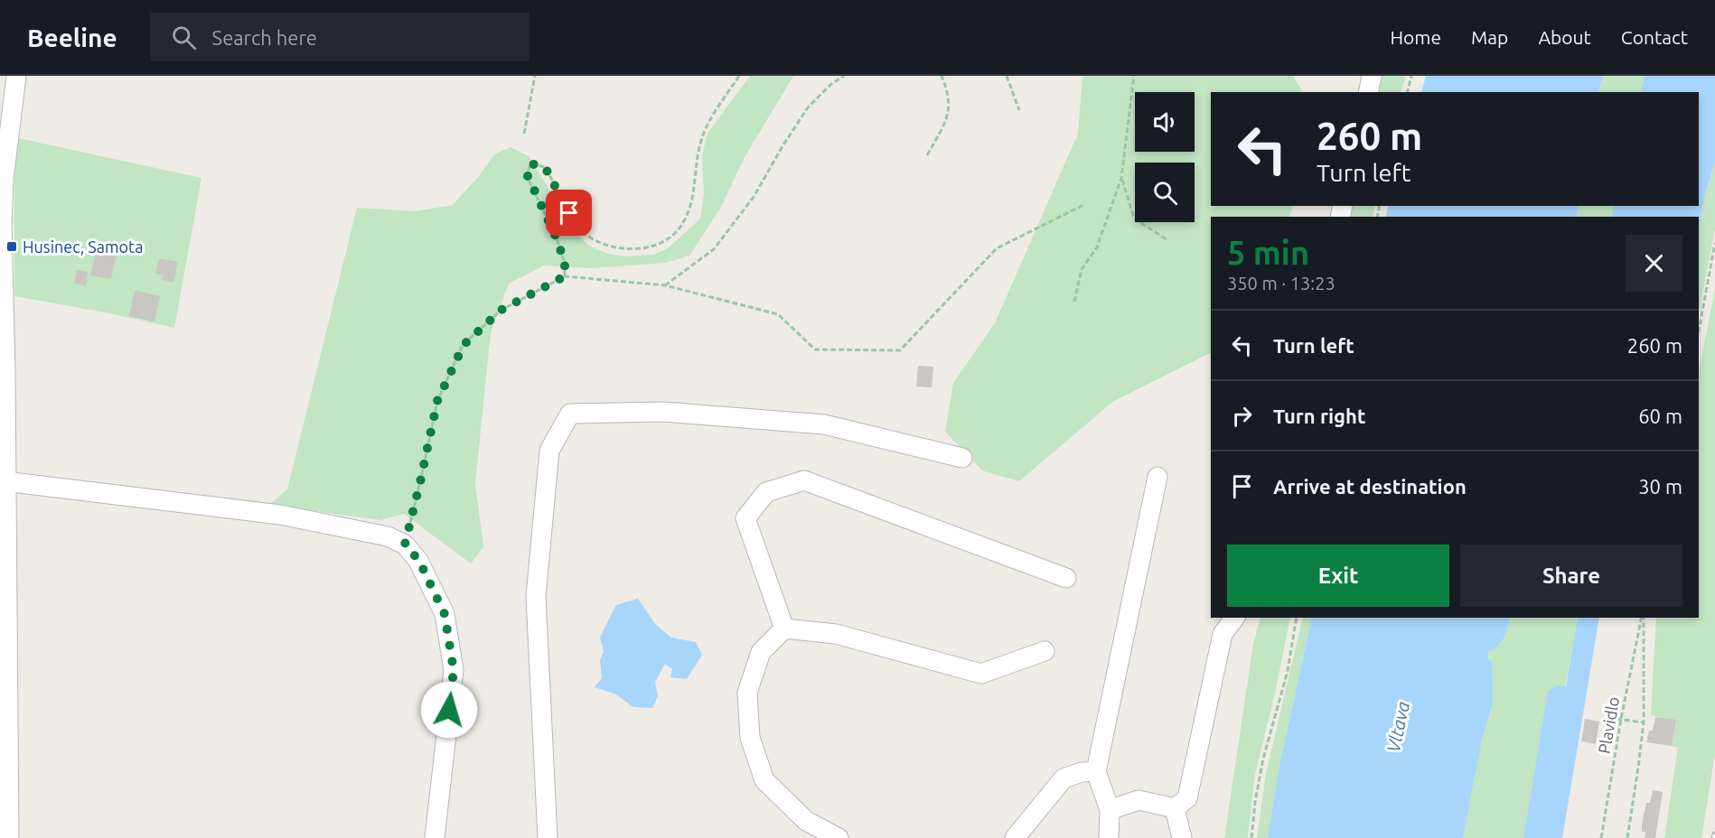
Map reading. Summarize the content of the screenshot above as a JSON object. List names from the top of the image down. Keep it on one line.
{"streets":{"path":["Plavidlo"]},"water":["Vltava"],"places":{"transit":["Husinec, Samota"]},"page":{"header":"Beeline","search":"Search here","nav":["Home","Map","About","Contact"],"turn":["260 m","Turn left"],"heading":["5 min","350 m · 13:23"],"list":[{"name":"Turn left","value":"260 m"},{"name":"Turn right","value":"60 m"},{"name":"Arrive at destination","value":"30 m"}],"buttons":["Exit","Share"]}}
